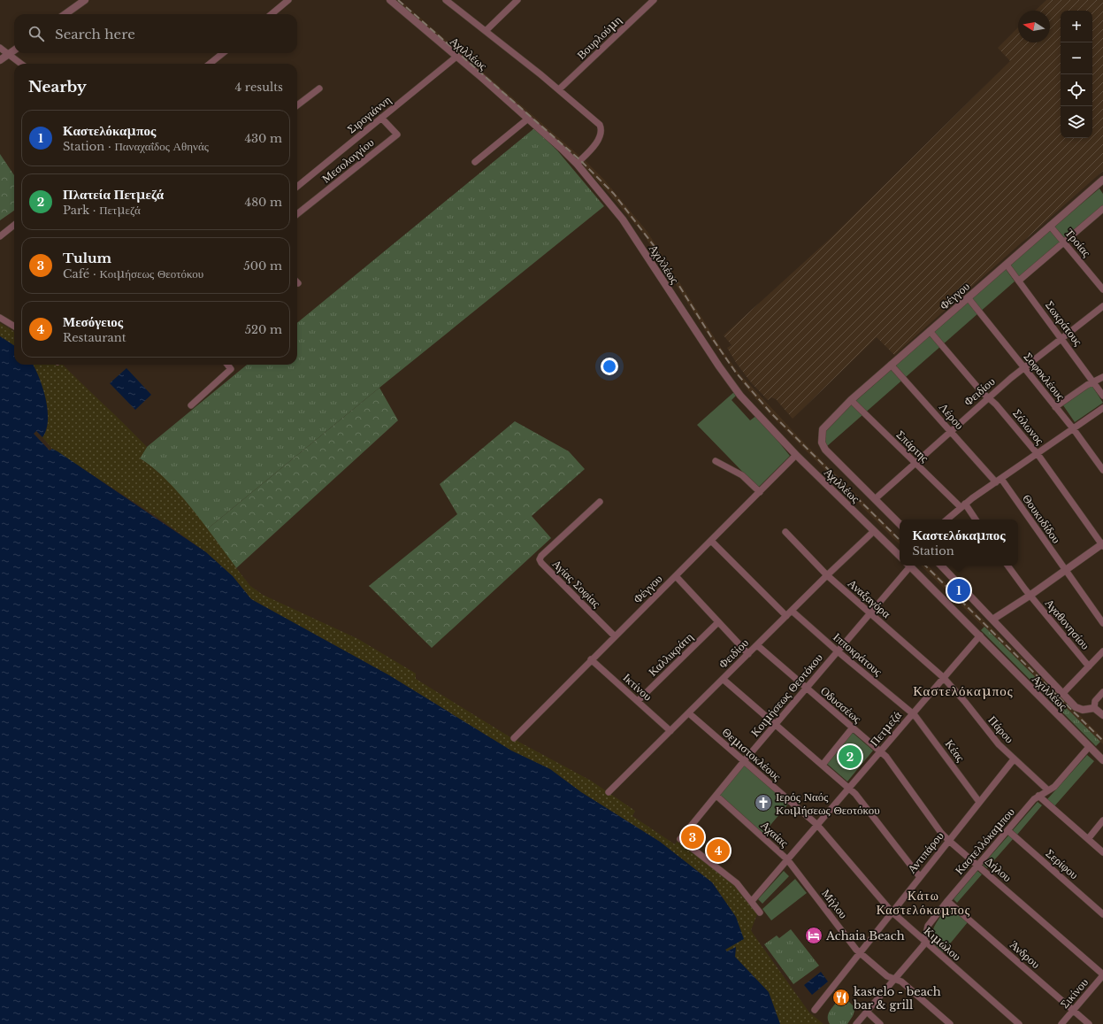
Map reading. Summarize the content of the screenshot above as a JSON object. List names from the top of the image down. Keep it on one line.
{"streets":{"street":["Βουρλούμη","Αχιλλέως","Σιρογιάννη","Μεσολογγίου","Τροίας","Φέγγου","Σωκράτους","Σοφοκλέους","Φειδίου","Λέρου","Σόλωνος","Σπάρτης","Θουκυδίδου","Αγίας Σοφίας","Αναξαγόρα","Αγαθονησίου","Καλλικράτη","Ιπποκράτους","Ικτίνου","Κοιμήσεως Θεοτόκου","Οδυσσέως","Πετμεζά","Πάρου","Κέας","Θεμιστοκλέους","Αχαίας","Καστελλόκαμπου","Αντιπάρου","Σερίφου","Δήλου","Μήλου","Κιμώλου","Άνδρου","Σικίνου"]},"crossings":[["Αχιλλέως","Σιρογιάννη"],["Αχιλλέως","Φέγγου"],["Αχιλλέως","Φειδίου"],["Αχιλλέως","Πετμεζά"],["Αχιλλέως","Καστελλόκαμπου"],["Σιρογιάννη","Μεσολογγίου"],["Τροίας","Φέγγου"],["Φέγγου","Σωκράτους"],["Φέγγου","Σοφοκλέους"],["Φέγγου","Φειδίου"],["Φέγγου","Λέρου"],["Φέγγου","Σόλωνος"],["Φέγγου","Σπάρτης"],["Φέγγου","Αγίας Σοφίας"],["Φέγγου","Ικτίνου"],["Σωκράτους","Φειδίου"],["Σοφοκλέους","Φειδίου"],["Φειδίου","Λέρου"],["Φειδίου","Σόλωνος"],["Φειδίου","Σπάρτης"],["Φειδίου","Αναξαγόρα"],["Φειδίου","Ιπποκράτους"],["Φειδίου","Ικτίνου"],["Φειδίου","Οδυσσέως"],["Φειδίου","Θεμιστοκλέους"],["Λέρου","Θουκυδίδου"],["Αναξαγόρα","Κοιμήσεως Θεοτόκου"],["Αναξαγόρα","Πετμεζά"],["Αναξαγόρα","Πάρου"],["Καλλικράτη","Ικτίνου"],["Ιπποκράτους","Κοιμήσεως Θεοτόκου"],["Ιπποκράτους","Πετμεζά"],["Ιπποκράτους","Κέας"],["Κοιμήσεως Θεοτόκου","Οδυσσέως"],["Κοιμήσεως Θεοτόκου","Πετμεζά"],["Κοιμήσεως Θεοτόκου","Θεμιστοκλέους"],["Κοιμήσεως Θεοτόκου","Αχαίας"],["Οδυσσέως","Πετμεζά"],["Οδυσσέως","Δήλου"],["Πετμεζά","Πάρου"],["Πετμεζά","Κέας"],["Πετμεζά","Θεμιστοκλέους"],["Πετμεζά","Αχαίας"],["Πετμεζά","Δήλου"],["Πετμεζά","Μήλου"],["Πετμεζά","Κιμώλου"],["Πάρου","Καστελλόκαμπου"],["Πάρου","Αντιπάρου"],["Κέας","Αντιπάρου"],["Θεμιστοκλέους","Κιμώλου"],["Αχαίας","Μήλου"],["Καστελλόκαμπου","Σερίφου"],["Καστελλόκαμπου","Δήλου"],["Καστελλόκαμπου","Μήλου"],["Καστελλόκαμπου","Κιμώλου"],["Καστελλόκαμπου","Άνδρου"],["Αντιπάρου","Δήλου"],["Αντιπάρου","Μήλου"],["Αντιπάρου","Κιμώλου"],["Δήλου","Σικίνου"],["Άνδρου","Σικίνου"]],"districts":["Καστελόκαμπος","Κάτω Καστελόκαμπος"],"places":{"church":["Ιερός Ναός Κοιμήσεως Θεοτόκου"],"hotel":["Achaia Beach"],"restaurant":["kastelo - beach bar & grill"]},"north":"left","page":{"map_buttons":["+","−"],"search":"Search here","heading":["Nearby","4 results"],"list":[{"mark":"1","name":"Καστελόκαμπος","note":"Station · Παναχαΐδος Αθηνάς","value":"430 m"},{"mark":"2","name":"Πλατεία Πετμεζά","note":"Park · Πετμεζά","value":"480 m"},{"mark":"3","name":"Tulum","note":"Café · Κοιμήσεως Θεοτόκου","value":"500 m"},{"mark":"4","name":"Μεσόγειος","note":"Restaurant","value":"520 m"}],"popup":["Καστελόκαμπος","Station"],"pins":["1","2","3","4"]}}
